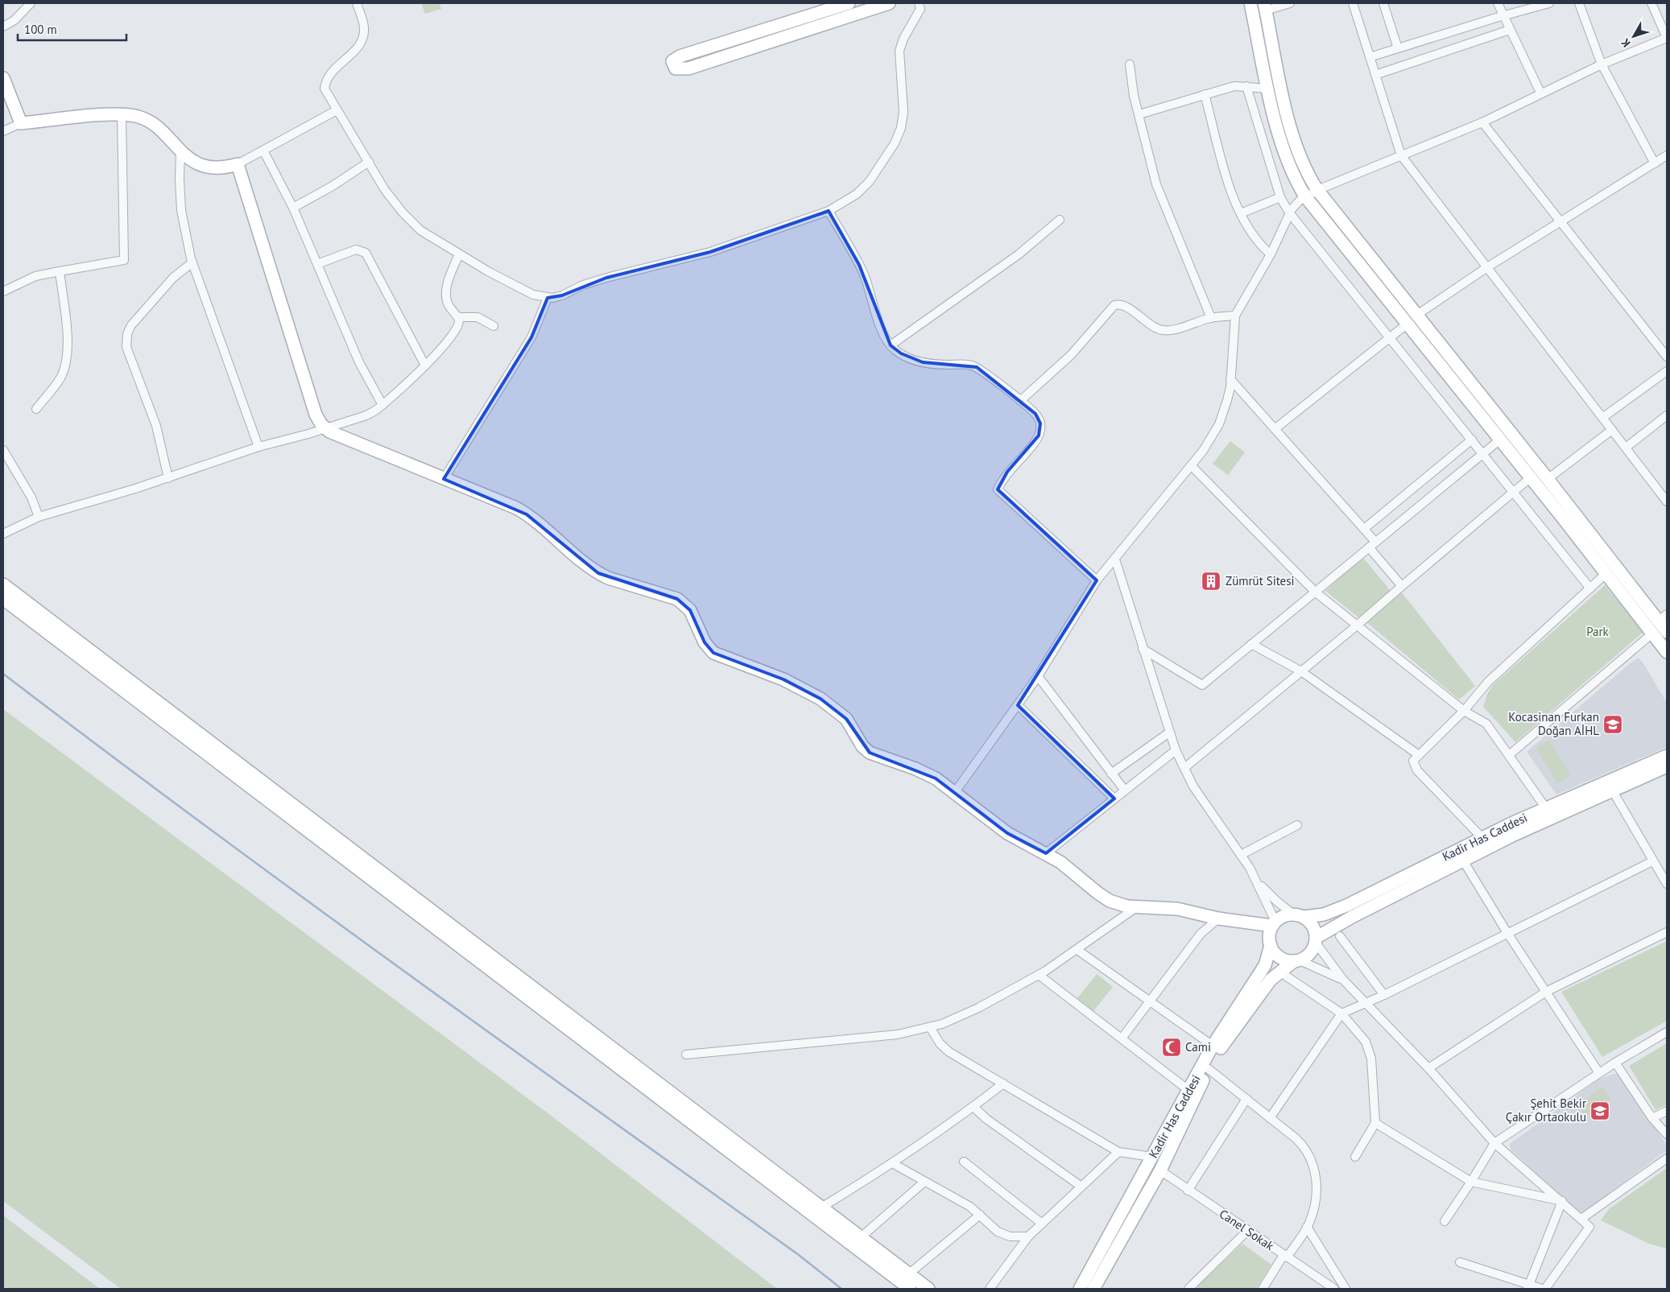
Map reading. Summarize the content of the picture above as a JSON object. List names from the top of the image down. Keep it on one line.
{"streets":{"street":["Kadir Has Caddesi","Canel Sokak"]},"crossings":[["Kadir Has Caddesi","Canel Sokak"]],"parks":["Park"],"places":{"building":["Zümrüt Sitesi"],"school or university":["Kocasinan Furkan Doğan AİHL","Şehit Bekir Çakır Ortaokulu"],"mosque":["Cami"]},"scale_bar":"100 m","north":"bottom left"}
